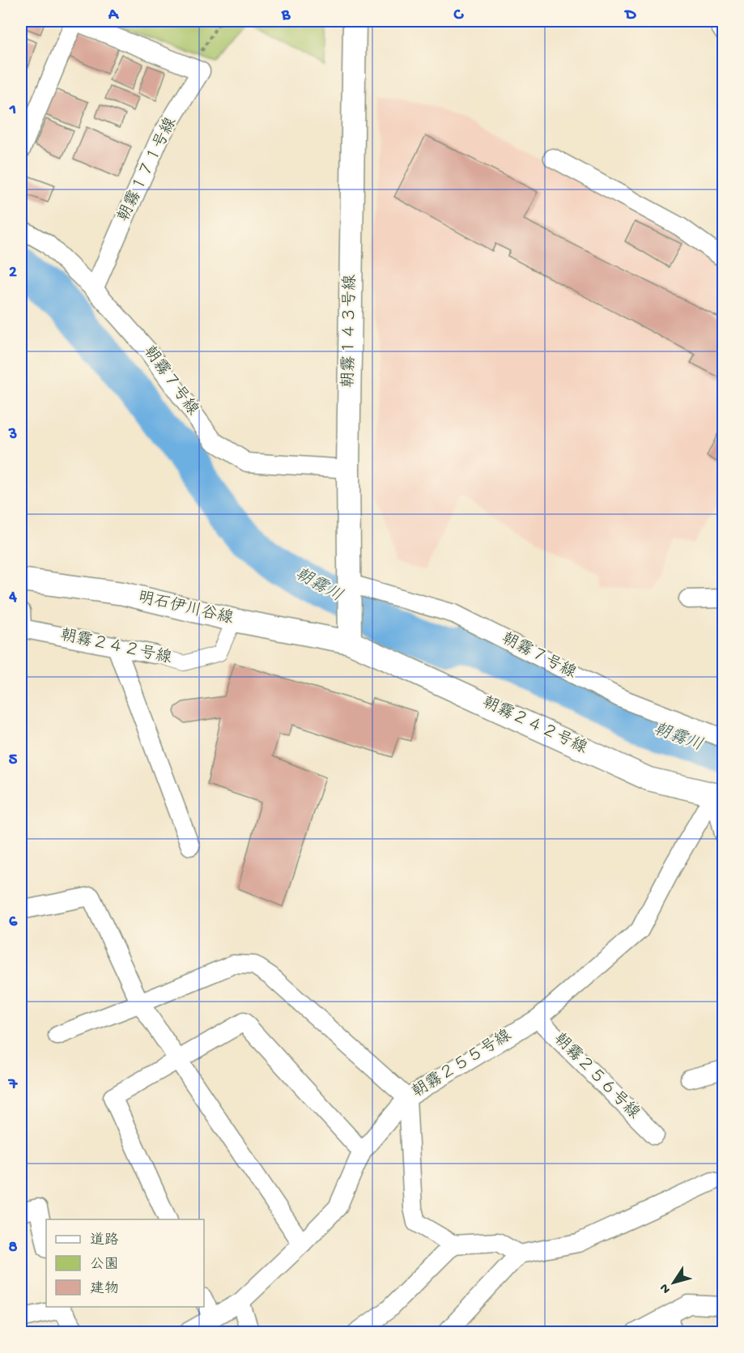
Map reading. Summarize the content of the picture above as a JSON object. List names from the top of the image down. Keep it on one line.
{"streets":{"street":["朝霧１７１号線","朝霧１４３号線","朝霧７号線","明石伊川谷線","朝霧２４２号線","朝霧２５５号線","朝霧２５６号線"]},"crossings":[["朝霧１７１号線","朝霧７号線"],["朝霧１４３号線","朝霧７号線"],["朝霧１４３号線","明石伊川谷線"],["朝霧１４３号線","朝霧２４２号線"],["明石伊川谷線","朝霧２４２号線"],["朝霧２４２号線","朝霧２５５号線"],["朝霧２５５号線","朝霧２５６号線"]],"water":["朝霧川"],"legend":["道路","公園","建物"],"north":"bottom left","grid":{"columns":["A","B","C","D"],"rows":["1","2","3","4","5","6","7","8"]}}
